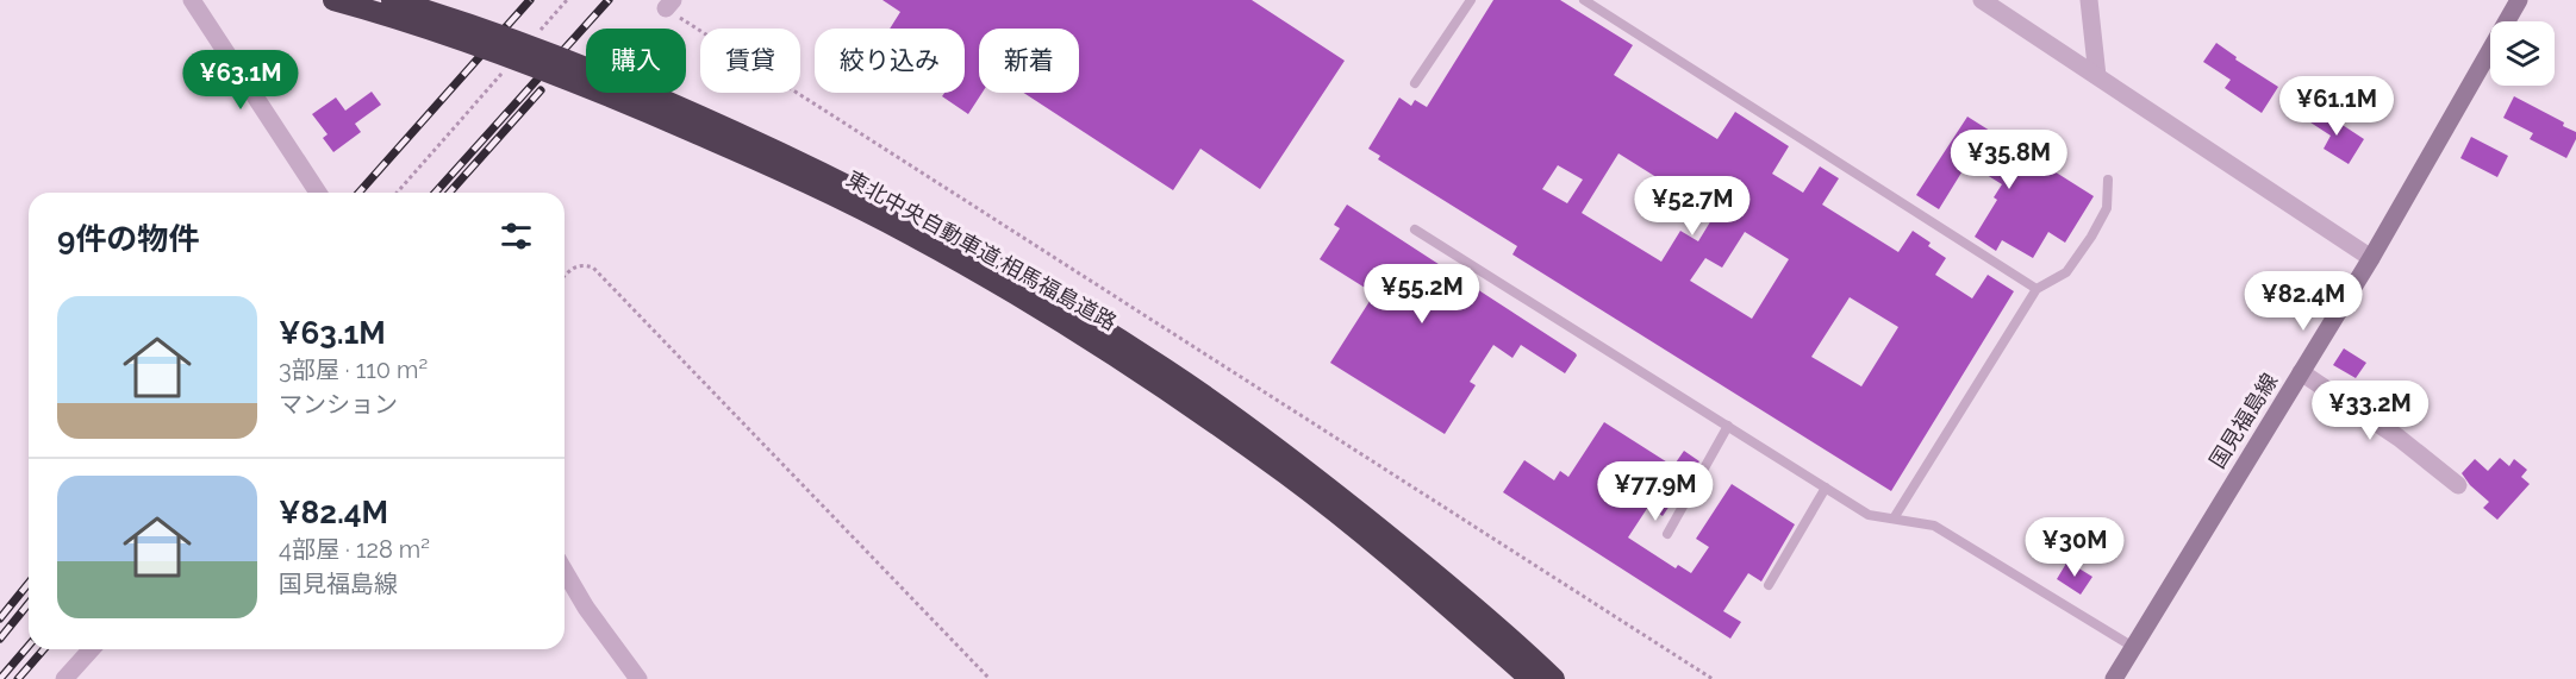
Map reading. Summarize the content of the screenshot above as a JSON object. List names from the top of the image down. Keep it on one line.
{"streets":{"highway":["東北中央自動車道;相馬福島道路"],"main road":["国見福島線"]},"page":{"chip":["購入","賃貸","絞り込み","新着"],"price":["¥63.1M","¥61.1M","¥35.8M","¥52.7M","¥55.2M","¥82.4M","¥33.2M","¥77.9M","¥30M"],"heading":"9件の物件","list":[{"name":"¥63.1M","note":"3部屋 · 110 m² · マンション"},{"name":"¥82.4M","note":"4部屋 · 128 m² · 国見福島線"}]}}
